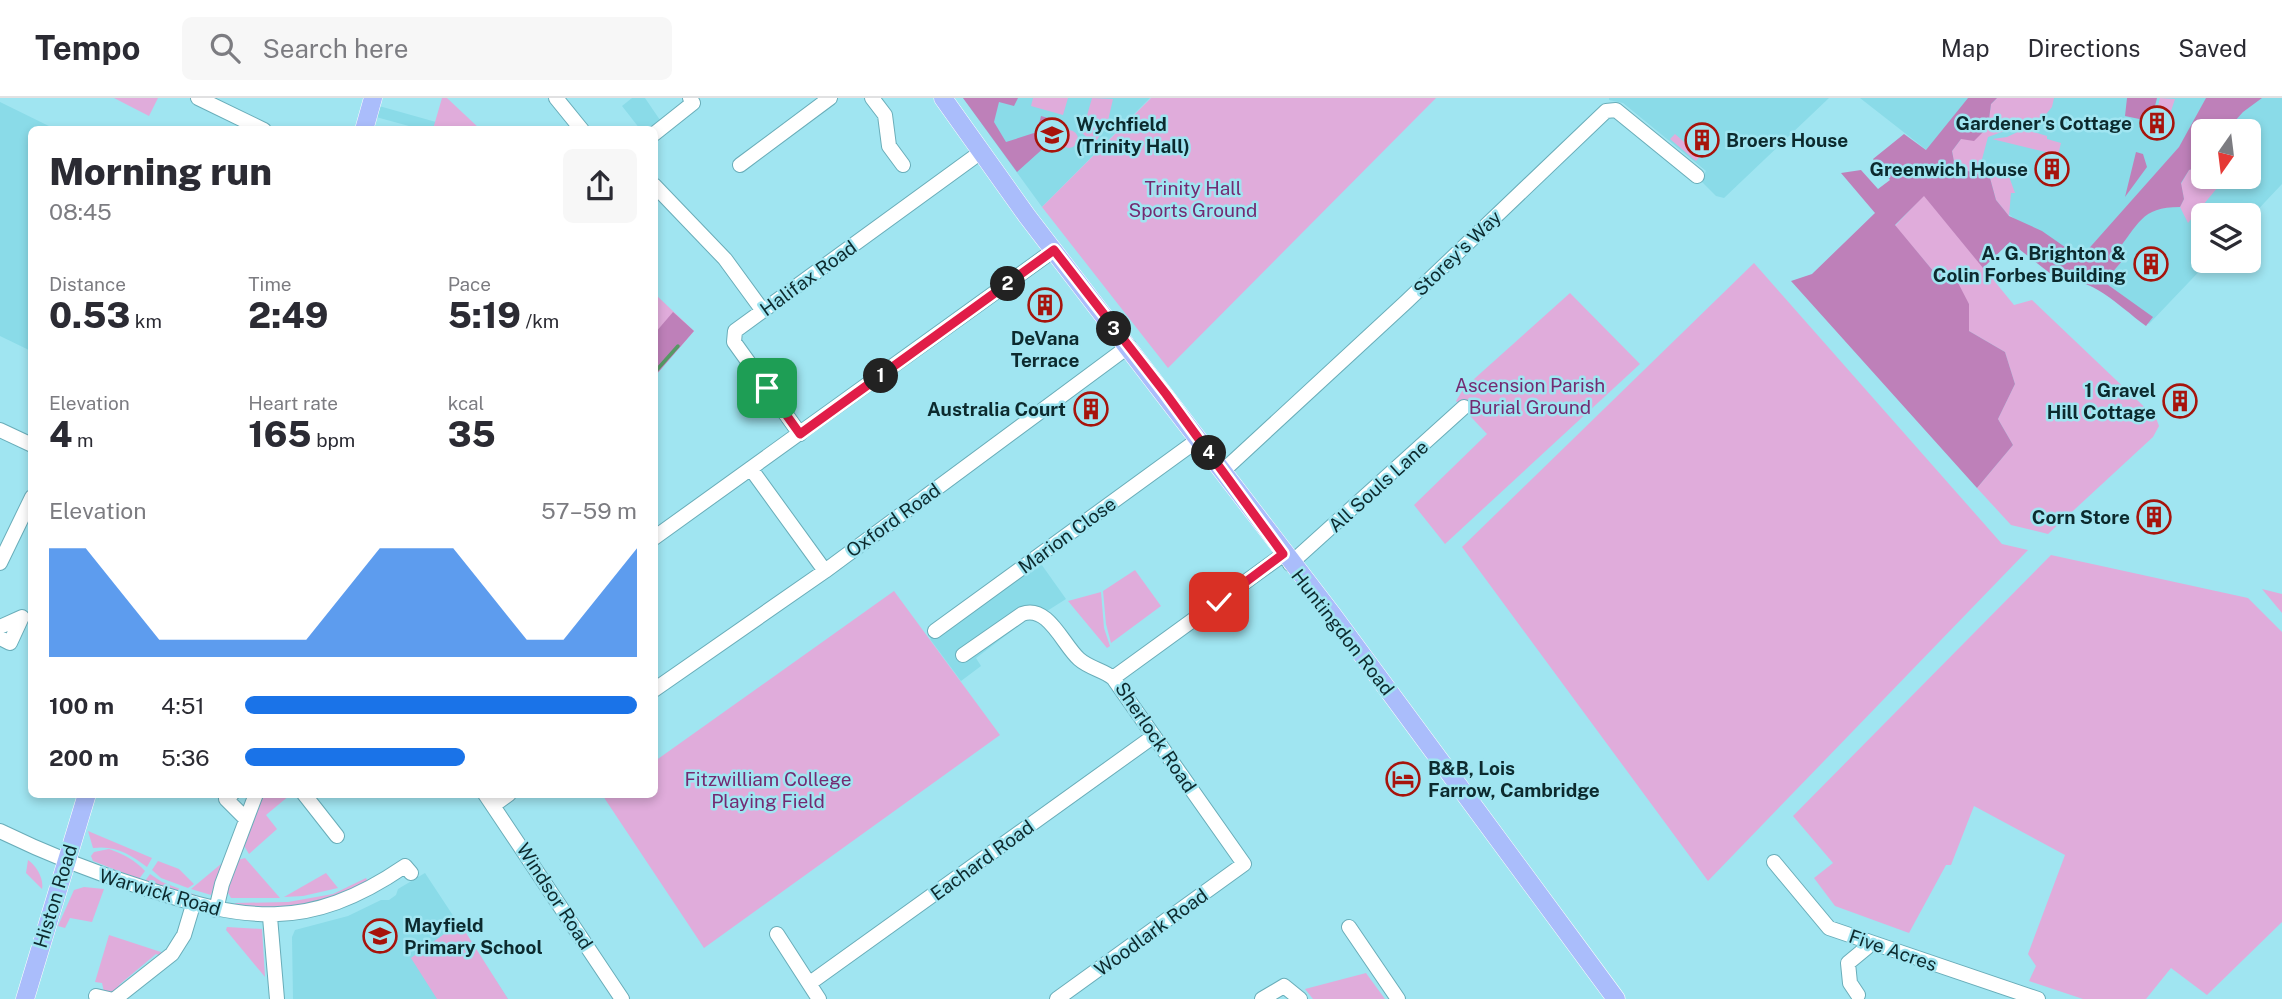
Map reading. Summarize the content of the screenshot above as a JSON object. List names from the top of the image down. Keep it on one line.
{"streets":{"main road":["Huntingdon Road","Histon Road"],"street":["Storey's Way","Halifax Road","All Souls Lane","Oxford Road","Marion Close","Sherlock Road","Eachard Road","Warwick Road","Windsor Road","Woodlark Road","Five Acres"]},"crossings":[["Storey's Way","Huntingdon Road"],["Halifax Road","Huntingdon Road"],["All Souls Lane","Huntingdon Road"],["All Souls Lane","Sherlock Road"],["Oxford Road","Huntingdon Road"],["Marion Close","Huntingdon Road"],["Huntingdon Road","Sherlock Road"],["Sherlock Road","Eachard Road"],["Sherlock Road","Woodlark Road"],["Warwick Road","Histon Road"]],"parks":["Trinity Hall Sports Ground","Ascension Parish Burial Ground","Fitzwilliam College Playing Field"],"places":{"building":["Gardener's Cottage","Broers House","Greenwich House","A. G. Brighton & Colin Forbes Building","DeVana Terrace","1 Gravel Hill Cottage","Australia Court","Corn Store"],"school or university":["Wychfield (Trinity Hall)","Mayfield Primary School"],"hotel":["B&B, Lois Farrow, Cambridge"]},"north":"bottom","page":{"header":"Tempo","search":"Search here","nav":["Map","Directions","Saved"],"heading":["Morning run","08:45"],"stats":[["Distance","0.53 km"],["Time","2:49"],["Pace","5:19 /km"],["Elevation","4 m"],["Heart rate","165 bpm"],["kcal","35"]],"pins":["2","3","1","4"],"chart":["Elevation","57–59 m"],"list":[{"name":"100 m","note":"4:51"},{"name":"200 m","note":"5:36"}]}}
